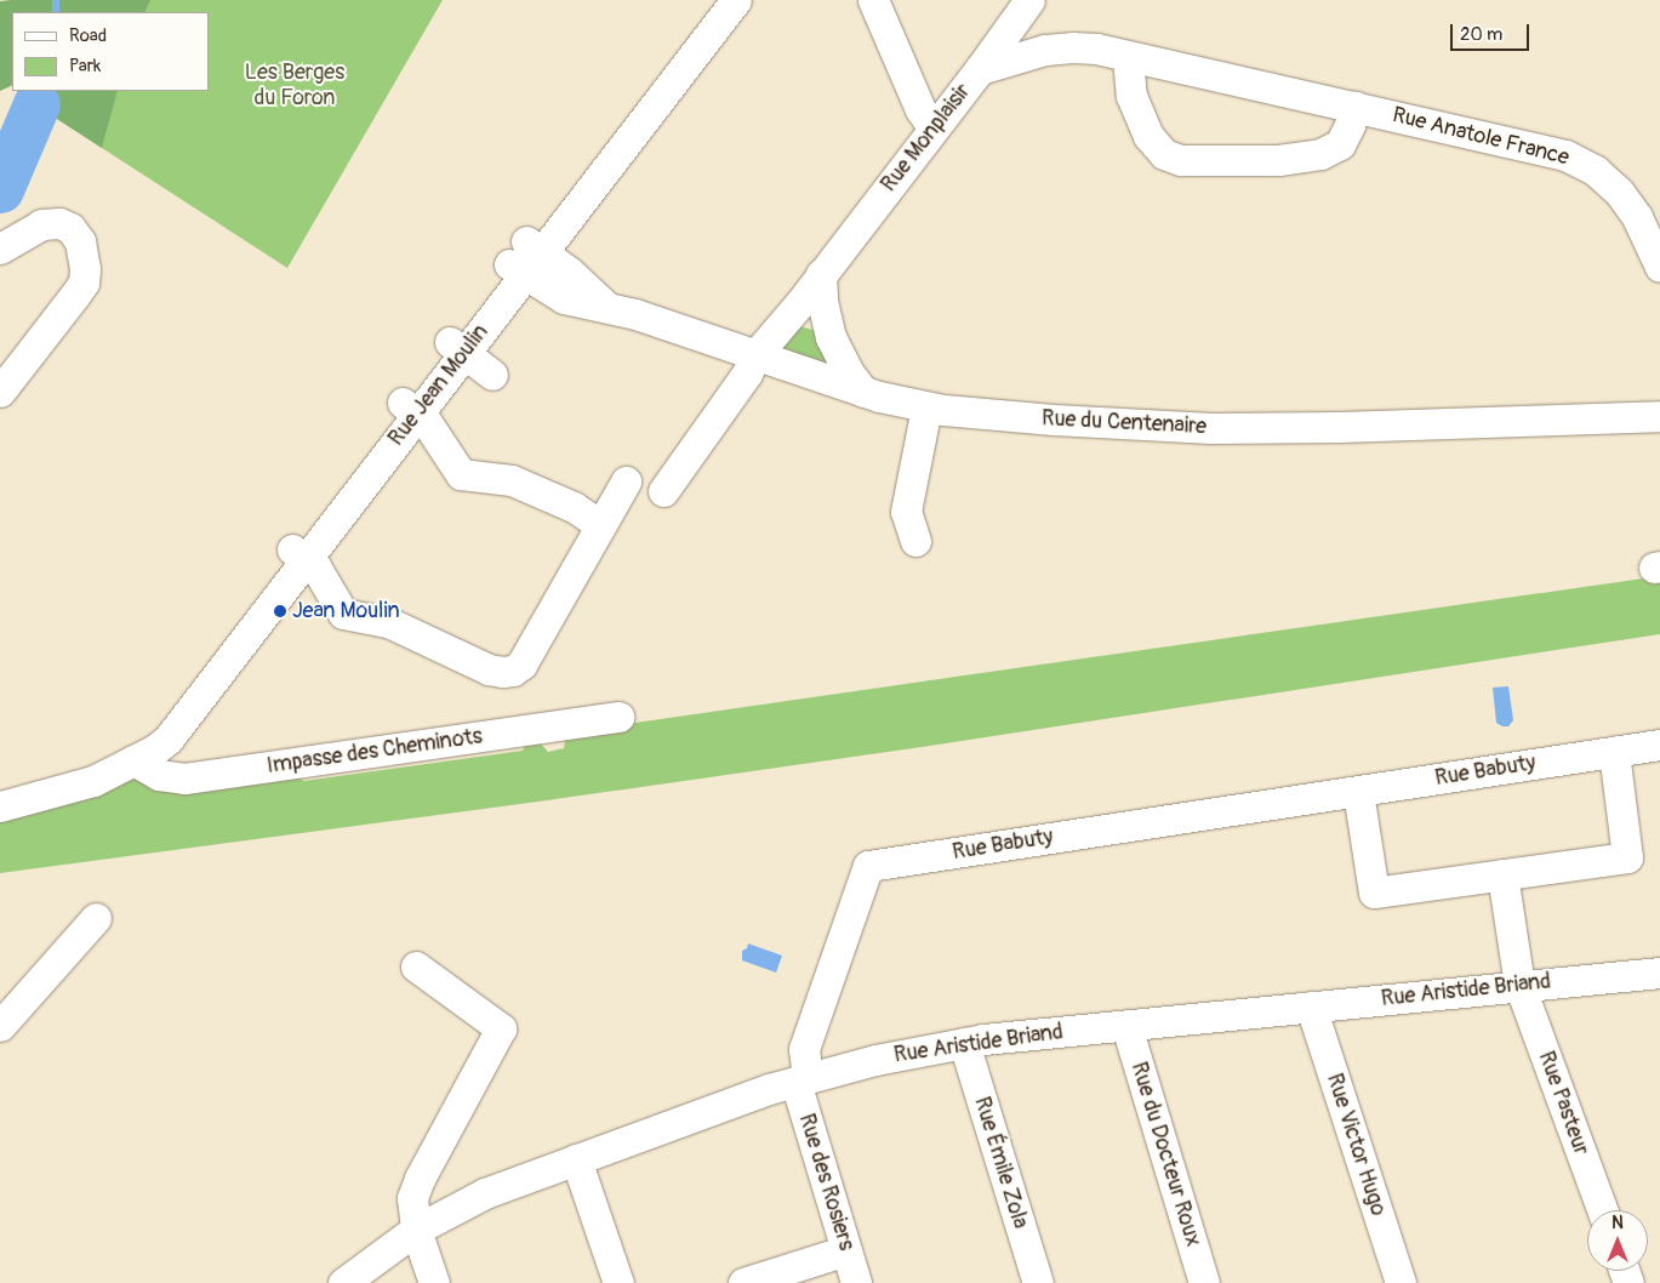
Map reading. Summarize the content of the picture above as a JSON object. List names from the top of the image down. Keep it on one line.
{"streets":{"street":["Rue Anatole France","Rue Monplaisir","Rue Jean Moulin","Rue du Centenaire","Impasse des Cheminots","Rue Babuty","Rue Aristide Briand","Rue Pasteur","Rue Victor Hugo","Rue du Docteur Roux","Rue Émile Zola","Rue des Rosiers"]},"crossings":[["Rue Anatole France","Rue Monplaisir"],["Rue Monplaisir","Rue du Centenaire"],["Rue Jean Moulin","Rue du Centenaire"],["Rue Jean Moulin","Impasse des Cheminots"],["Rue Babuty","Rue Aristide Briand"],["Rue Babuty","Rue des Rosiers"],["Rue Aristide Briand","Rue Pasteur"],["Rue Aristide Briand","Rue Victor Hugo"],["Rue Aristide Briand","Rue du Docteur Roux"],["Rue Aristide Briand","Rue Émile Zola"],["Rue Aristide Briand","Rue des Rosiers"]],"parks":["Les Berges du Foron"],"places":["Jean Moulin"],"legend":["Road","Park"],"scale_bar":"20 m","north":"top"}
